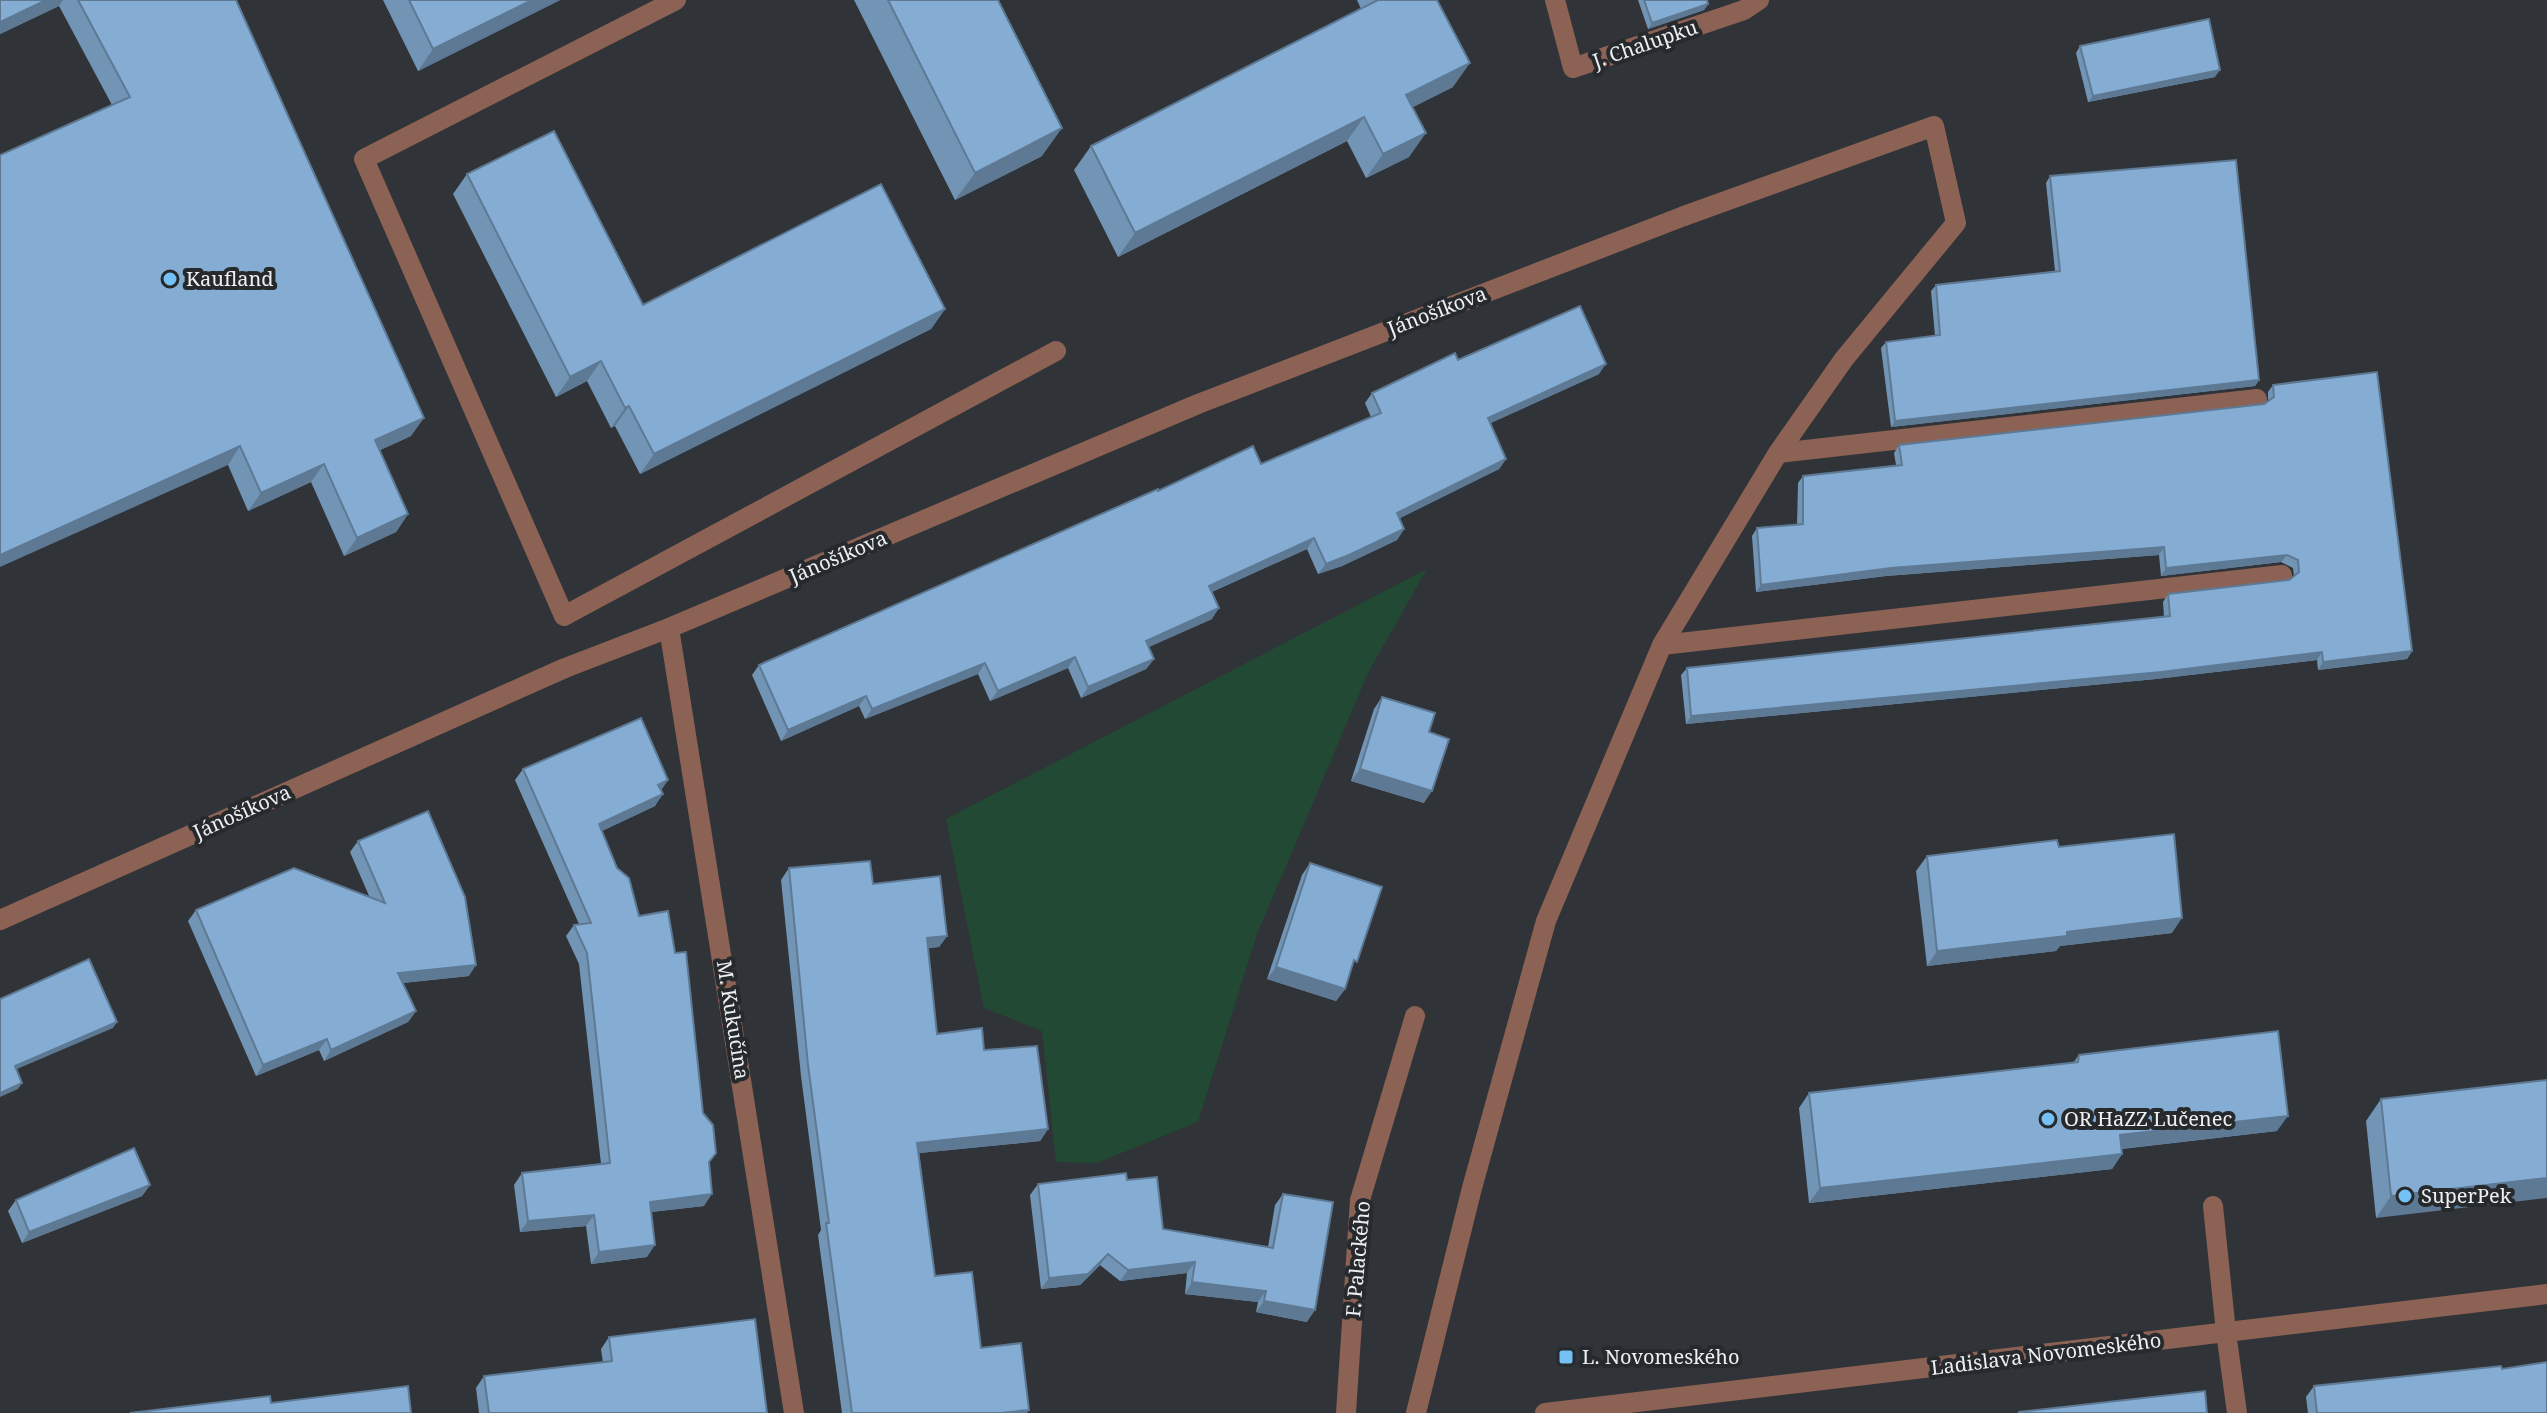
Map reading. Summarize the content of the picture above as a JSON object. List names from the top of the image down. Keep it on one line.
{"streets":{"street":["J. Chalupku","Jánošíkova","M. Kukučína","F. Palackého","Ladislava Novomeského"]},"crossings":[["Jánošíkova","M. Kukučína"]],"places":{"other":["Kaufland","OR HaZZ Lučenec","SuperPek"],"transit":["L. Novomeského"]}}
